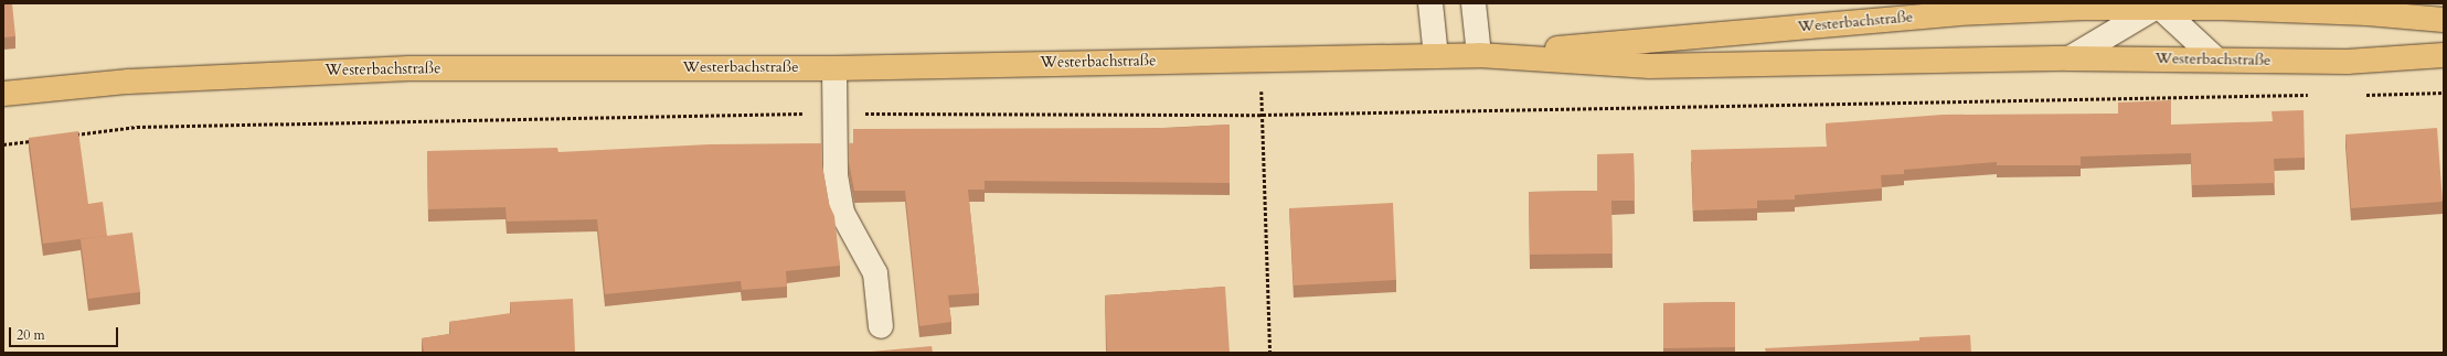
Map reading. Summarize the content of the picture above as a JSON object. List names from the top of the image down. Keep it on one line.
{"streets":{"main road":["Westerbachstraße"]},"scale_bar":"20 m"}
